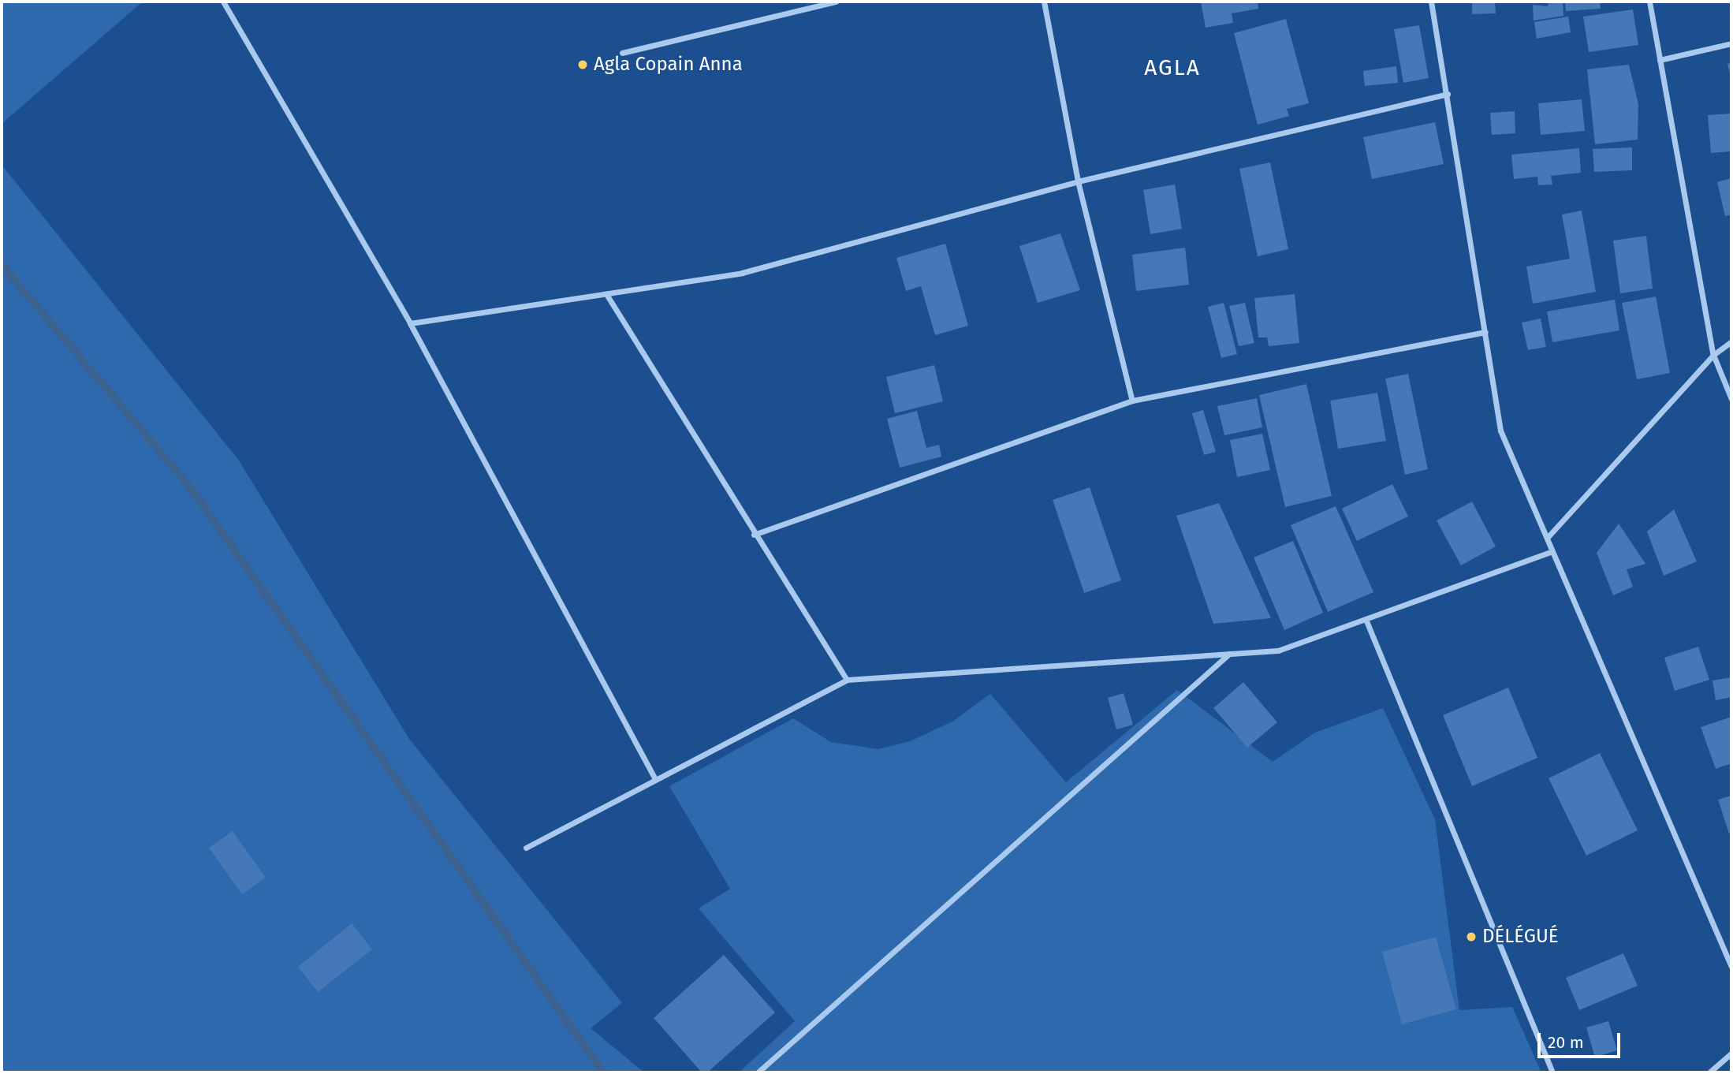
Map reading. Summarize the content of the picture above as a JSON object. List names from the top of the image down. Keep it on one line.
{"districts":["AGLA"],"places":["Agla Copain Anna","DÉLÉGUÉ"],"scale_bar":"20 m"}
